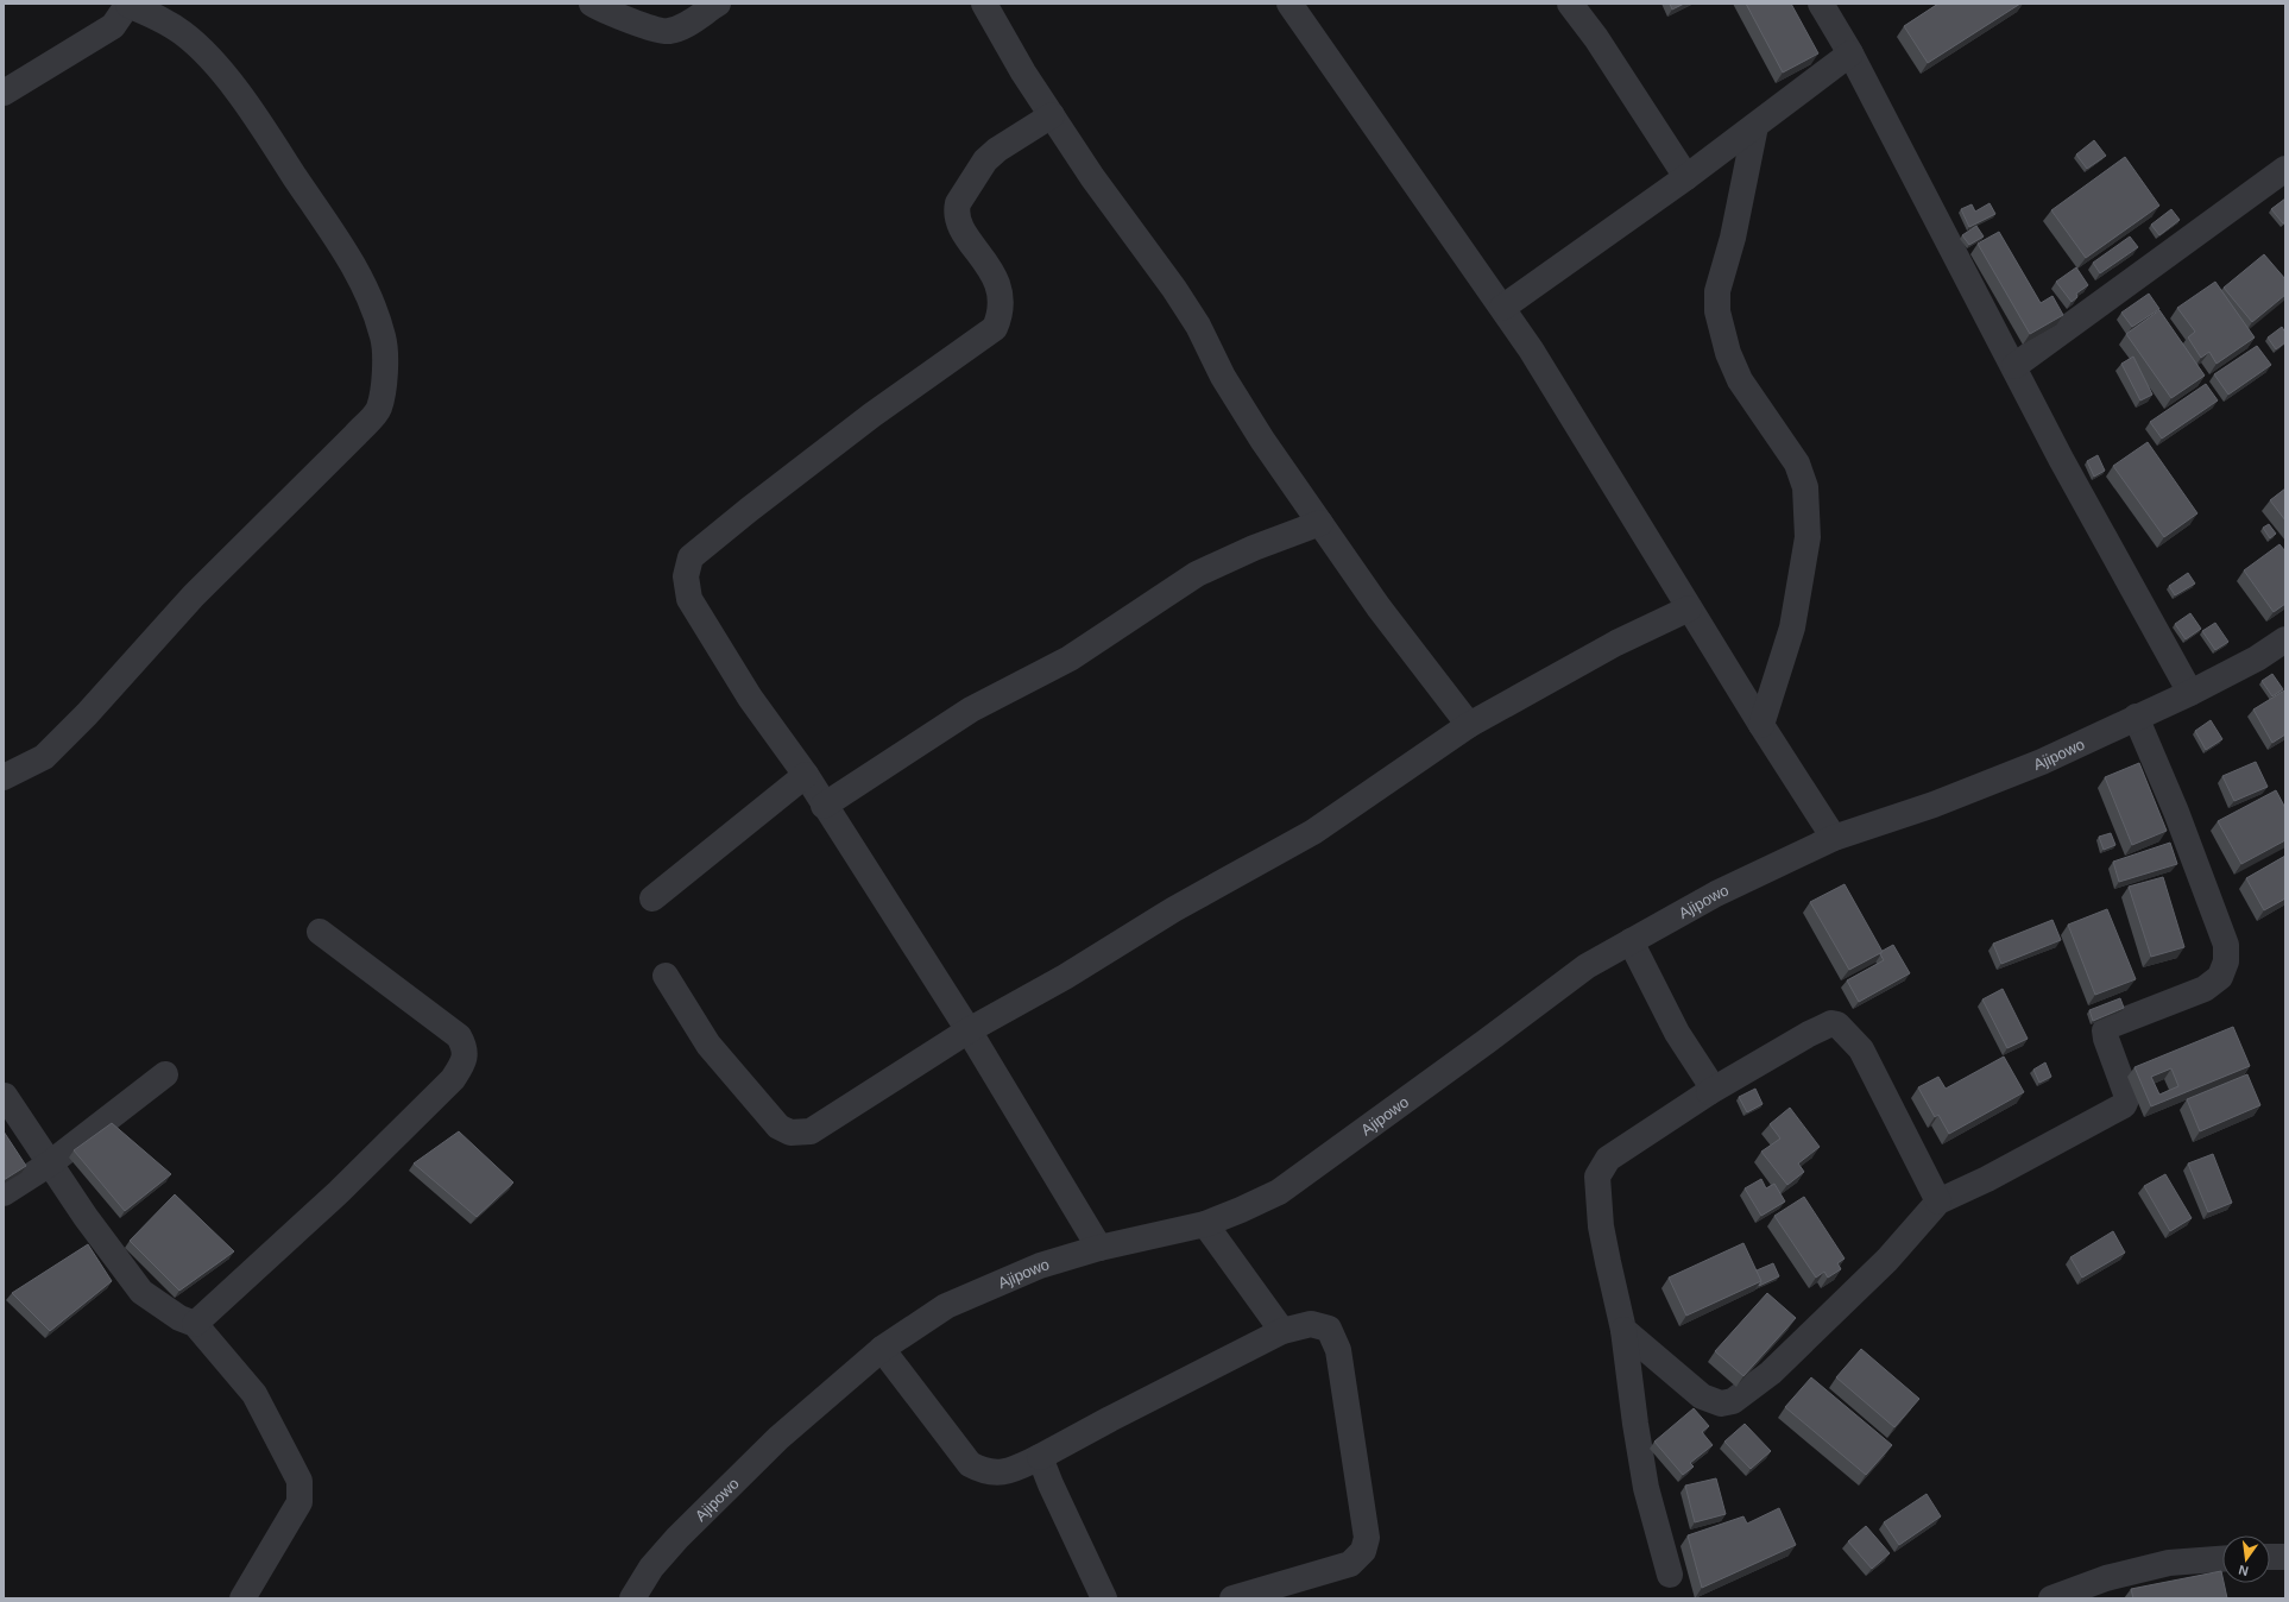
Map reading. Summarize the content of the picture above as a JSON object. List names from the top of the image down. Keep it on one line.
{"streets":{"street":["Ajipowo"]},"north":"bottom"}
